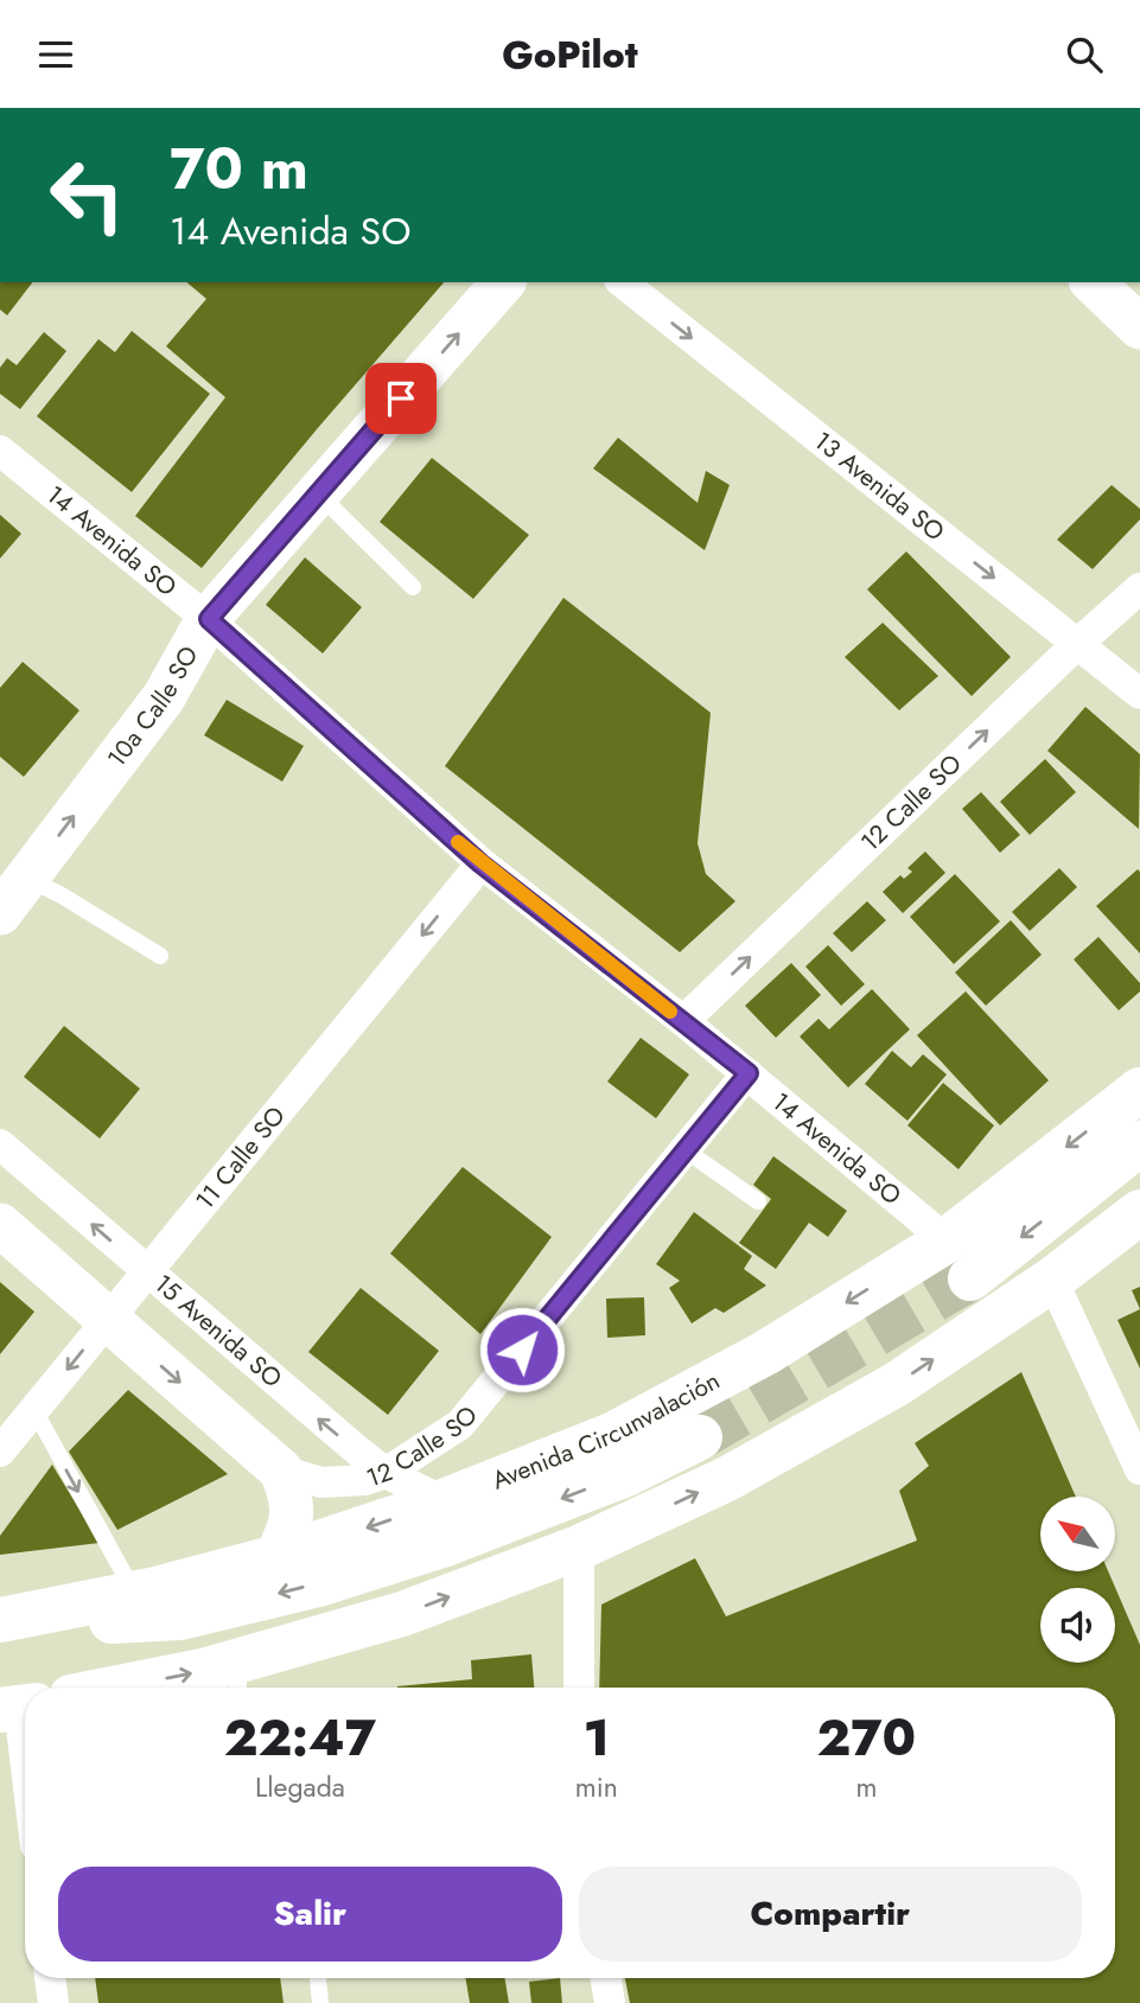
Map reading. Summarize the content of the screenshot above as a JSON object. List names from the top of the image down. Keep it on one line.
{"streets":{"highway":["Avenida Circunvalación"],"street":["13 Avenida SO","14 Avenida SO","10a Calle SO","12 Calle SO","11 Calle SO","15 Avenida SO"]},"crossings":[["13 Avenida SO","12 Calle SO"],["14 Avenida SO","10a Calle SO"],["14 Avenida SO","12 Calle SO"],["14 Avenida SO","11 Calle SO"],["14 Avenida SO","Avenida Circunvalación"],["12 Calle SO","15 Avenida SO"],["11 Calle SO","15 Avenida SO"],["15 Avenida SO","Avenida Circunvalación"]],"one_way":["13 Avenida SO","10a Calle SO","12 Calle SO","11 Calle SO"],"north":"top left","page":{"header":"GoPilot","turn":["70 m","14 Avenida SO"],"eta":["22:47","Llegada","1","min","270","m"],"buttons":["Salir","Compartir"]}}
